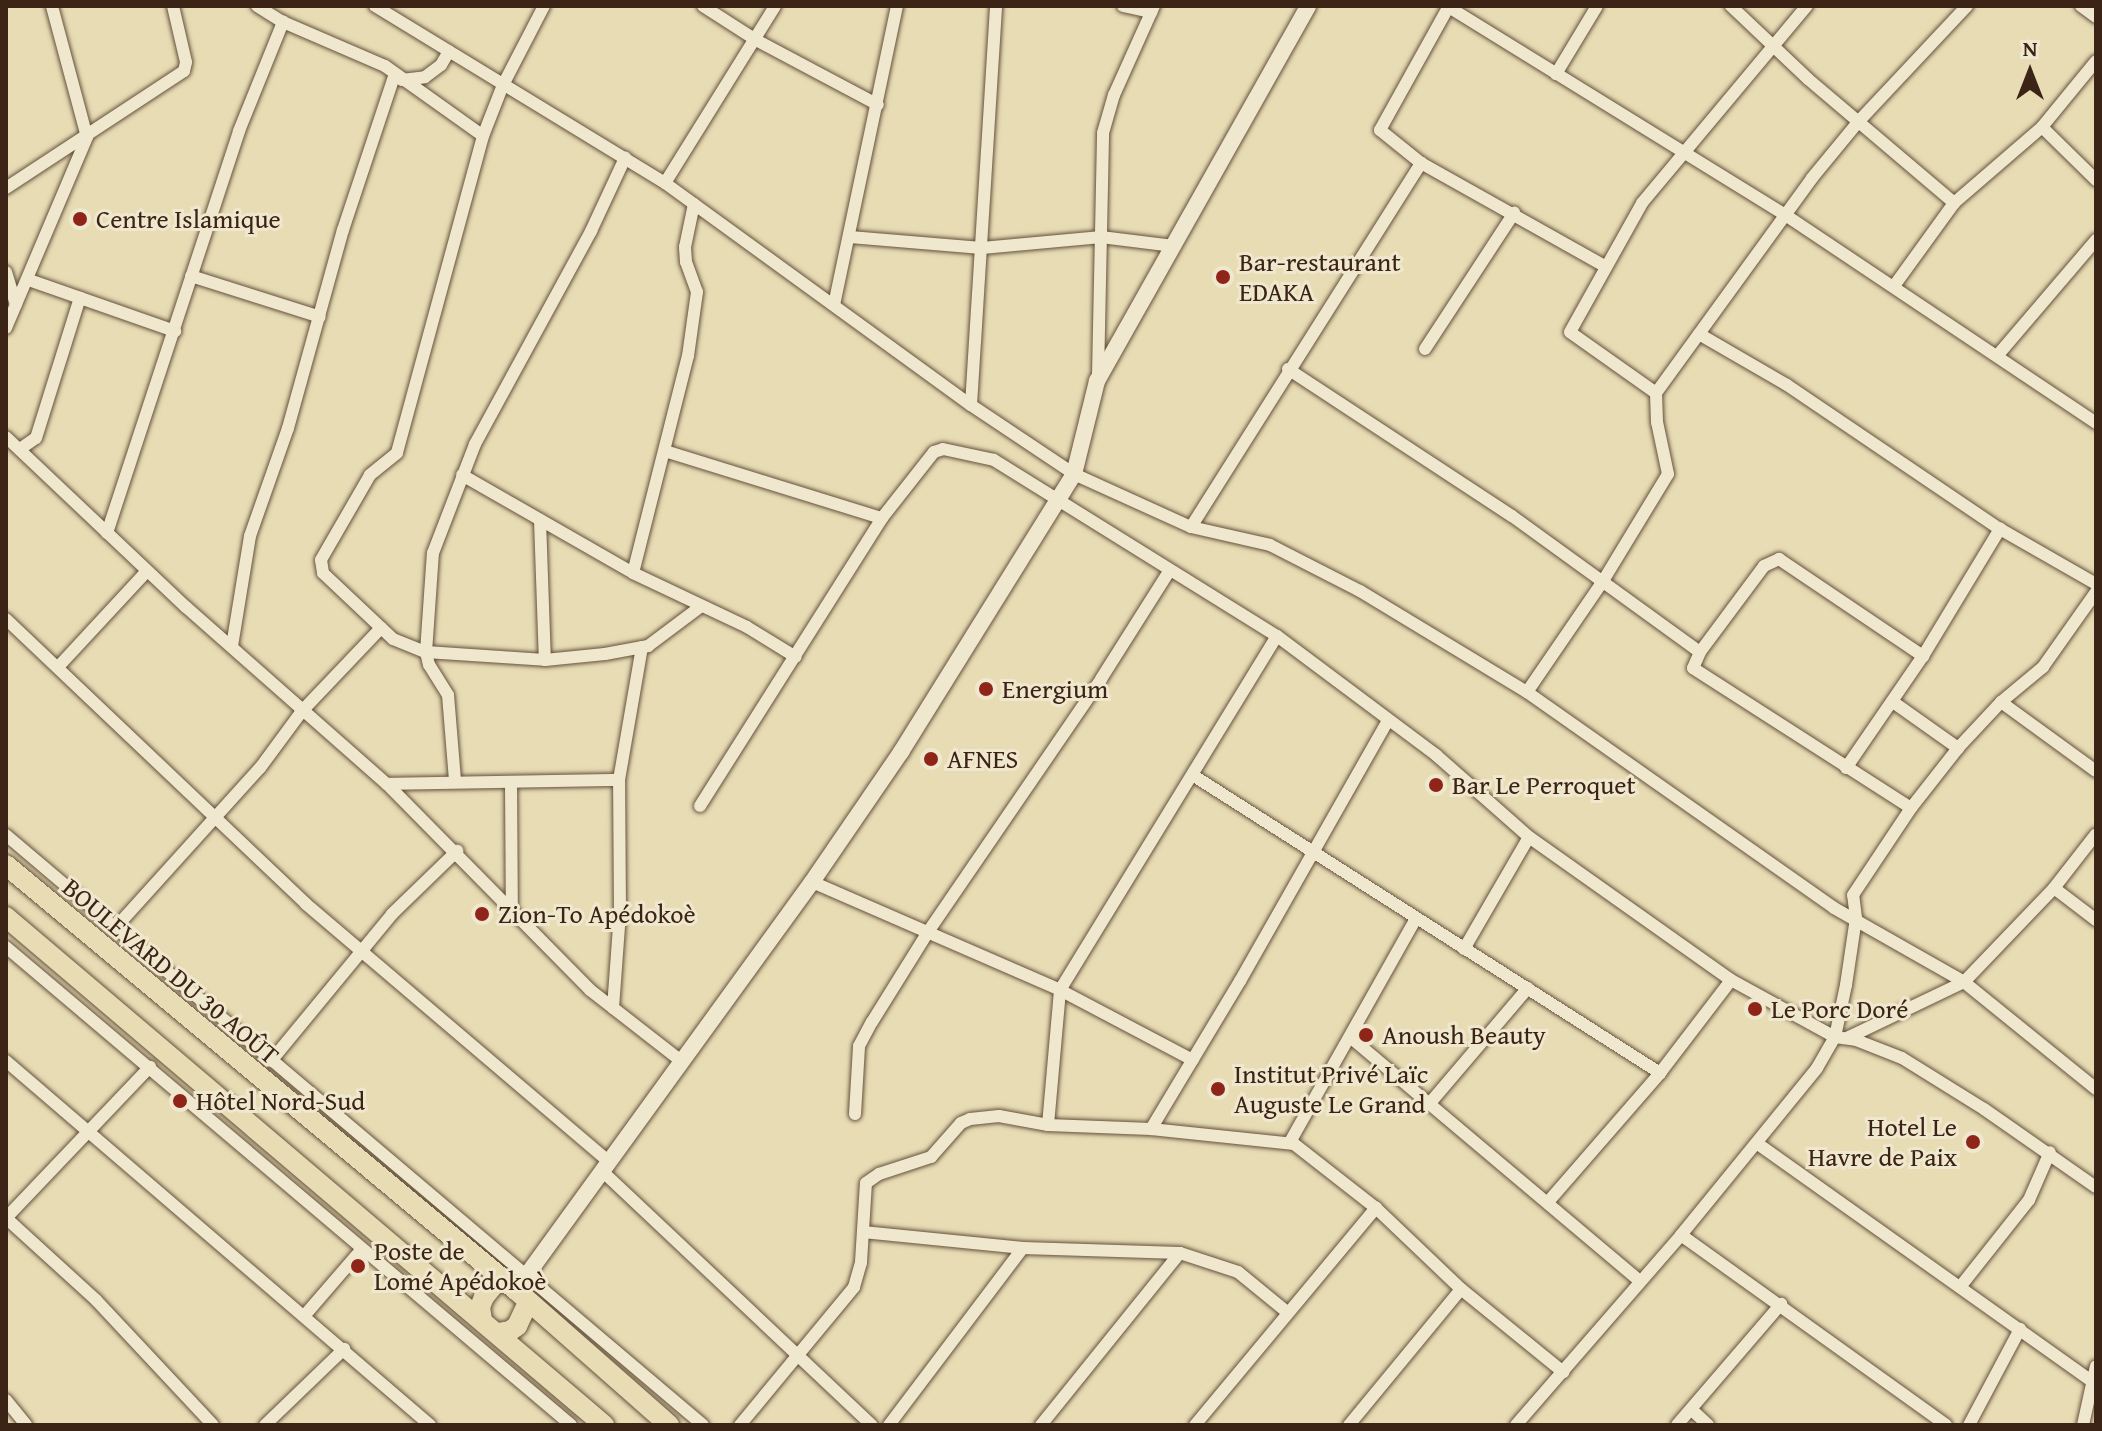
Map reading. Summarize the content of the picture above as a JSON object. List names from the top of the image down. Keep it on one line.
{"streets":{"highway":["BOULEVARD DU 30 AOÛT"]},"places":["Centre Islamique","Bar-restaurant EDAKA","Energium","AFNES","Bar Le Perroquet","Zion-To Apédokoè","Le Porc Doré","Anoush Beauty","Institut Privé Laïc Auguste Le Grand","Hôtel Nord-Sud","Hotel Le Havre de Paix","Poste de Lomé Apédokoè"],"north":"top"}
